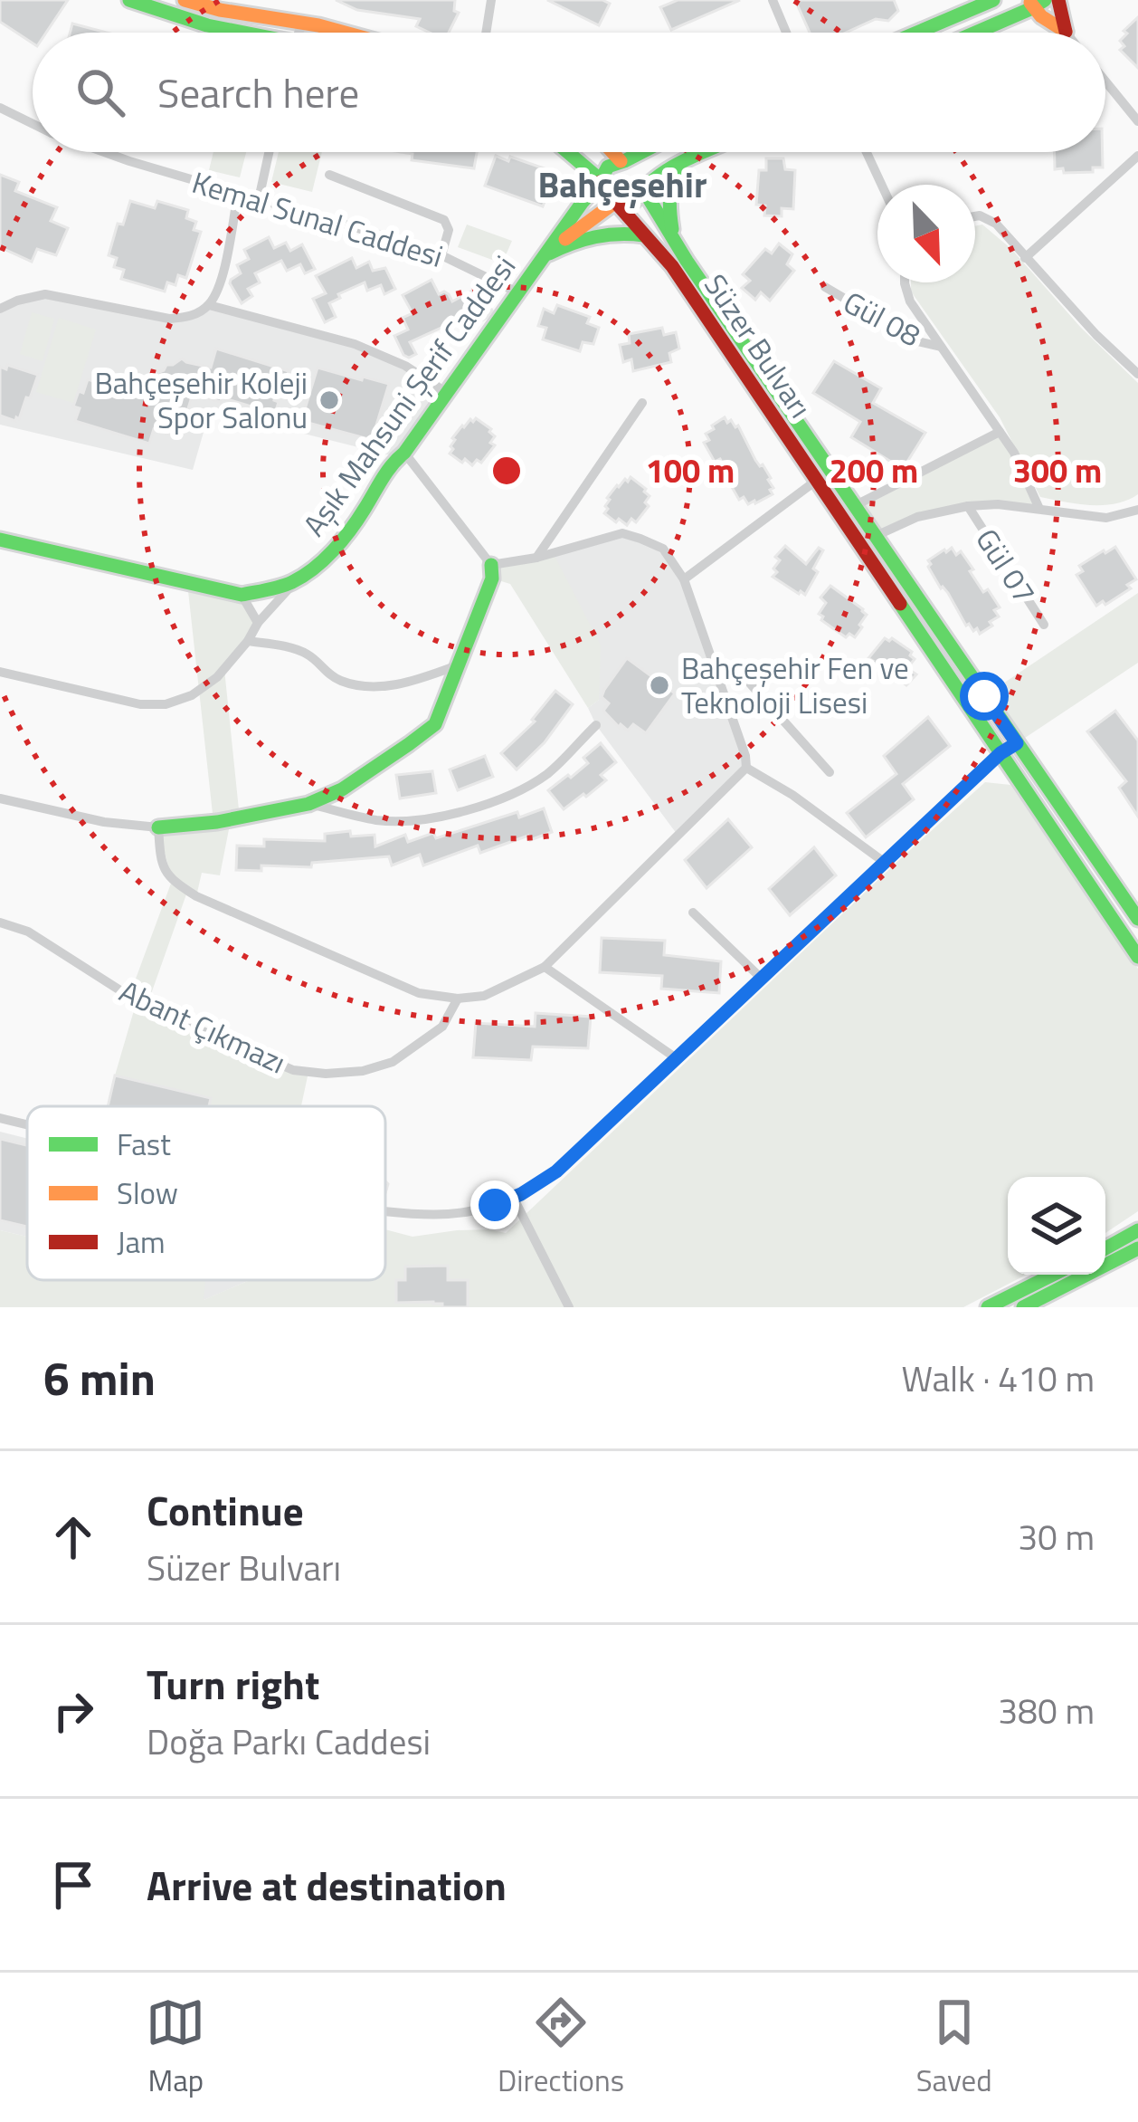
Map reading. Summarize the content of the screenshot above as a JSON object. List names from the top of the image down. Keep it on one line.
{"streets":{"main road":["Süzer Bulvarı","Aşık Mahsuni Şerif Caddesi"],"street":["Kemal Sunal Caddesi","Gül 08","Gül 07","Abant Çıkmazı"]},"crossings":[["Kemal Sunal Caddesi","Aşık Mahsuni Şerif Caddesi"]],"districts":["Bahçeşehir"],"places":["Bahçeşehir Koleji Spor Salonu","Bahçeşehir Fen ve Teknoloji Lisesi"],"legend":["Fast","Slow","Jam"],"north":"bottom right","page":{"search":"Search here","heading":["6 min","Walk · 410 m"],"list":[["Continue","Süzer Bulvarı","30 m"],["Turn right","Doğa Parkı Caddesi","380 m"],"Arrive at destination"],"nav":["Map","Directions","Saved"]},"rings":["100 m","200 m","300 m"]}
